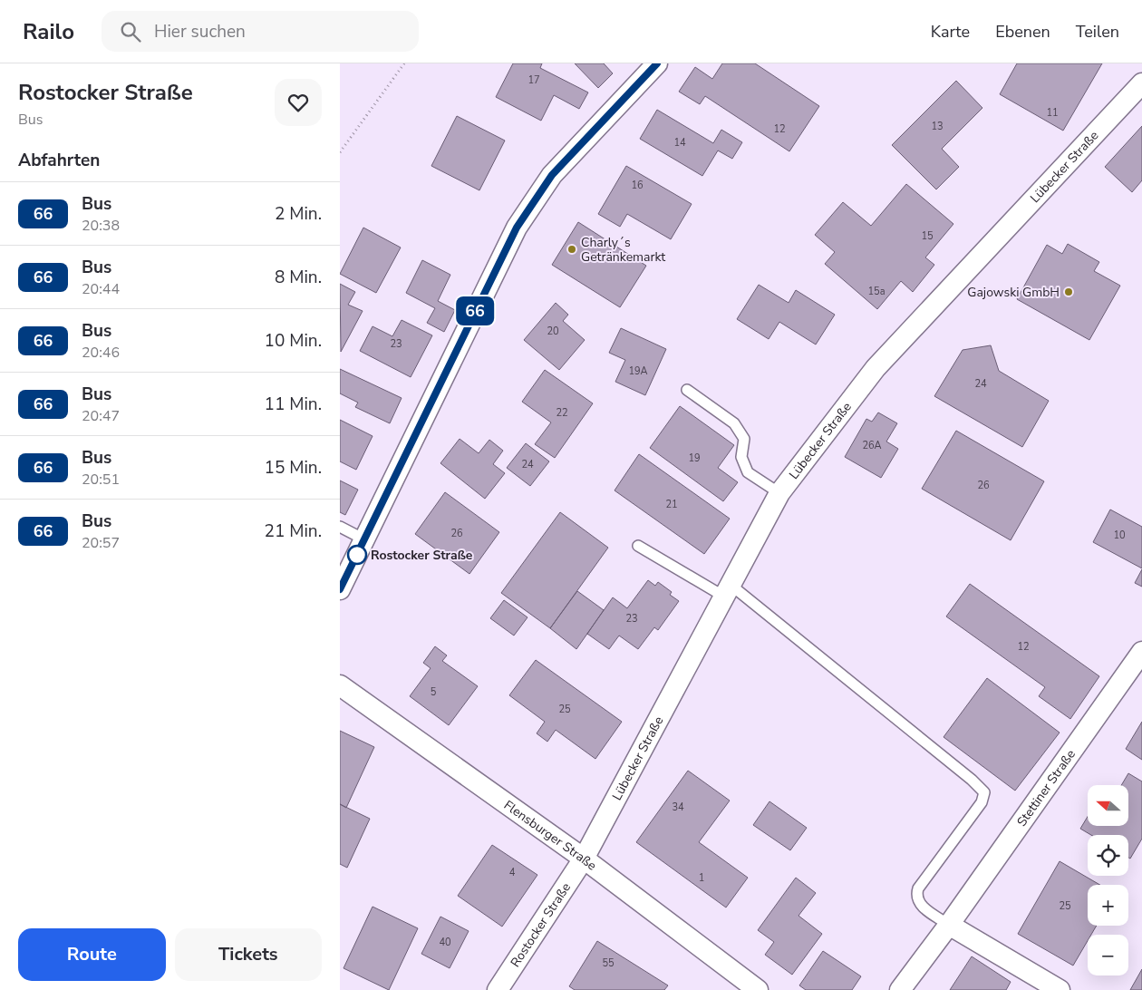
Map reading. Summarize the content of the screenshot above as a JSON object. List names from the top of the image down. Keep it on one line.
{"streets":{"street":["Lübecker Straße","Stettiner Straße","Flensburger Straße","Rostocker Straße"]},"crossings":[["Lübecker Straße","Flensburger Straße"],["Lübecker Straße","Rostocker Straße"],["Flensburger Straße","Rostocker Straße"]],"places":["Charly´s Getränkemarkt","Gajowski GmbH","Rostocker Straße"],"lines":["bus line 66"],"house_numbers":["17","11","13","12","14","16","15","15a","20","23","19A","24","22","26A","19","24","26","21","26","10","23","12","5","25","34","4","1","25","40","55"],"north":"left","page":{"header":"Railo","search":"Hier suchen","nav":["Karte","Ebenen","Teilen"],"heading":[["Rostocker Straße","Bus"],"Abfahrten"],"on_map":"66","list":[{"mark":"66","name":"Bus","note":"20:38","value":"2 Min."},{"mark":"66","name":"Bus","note":"20:44","value":"8 Min."},{"mark":"66","name":"Bus","note":"20:46","value":"10 Min."},{"mark":"66","name":"Bus","note":"20:47","value":"11 Min."},{"mark":"66","name":"Bus","note":"20:51","value":"15 Min."},{"mark":"66","name":"Bus","note":"20:57","value":"21 Min."}],"map_buttons":["+","−"],"buttons":["Route","Tickets"]}}
